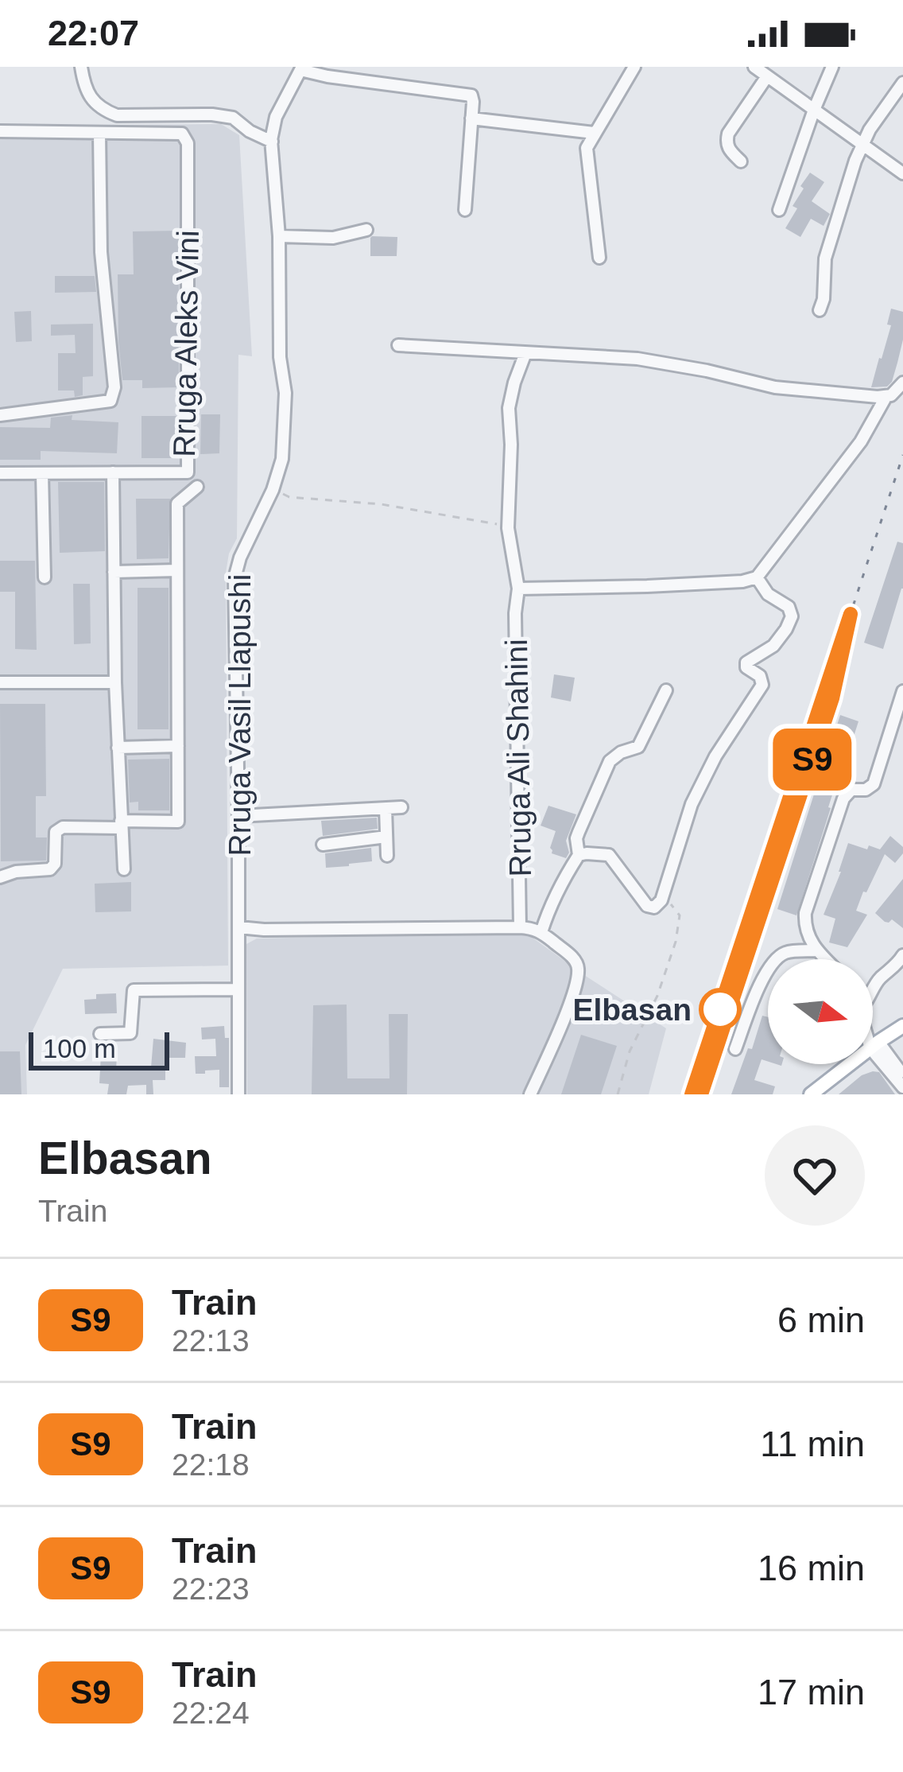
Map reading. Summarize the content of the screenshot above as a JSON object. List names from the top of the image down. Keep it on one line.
{"streets":{"street":["Rruga Aleks Vini","Rruga Vasil Llapushi","Rruga Ali Shahini"]},"places":["Elbasan"],"scale_bar":"100 m","north":"right","page":{"status":"22:07","on_map":"S9","scale":"100 m","heading":["Elbasan","Train"],"list":[{"mark":"S9","name":"Train","note":"22:13","value":"6 min"},{"mark":"S9","name":"Train","note":"22:18","value":"11 min"},{"mark":"S9","name":"Train","note":"22:23","value":"16 min"},{"mark":"S9","name":"Train","note":"22:24","value":"17 min"}]}}
